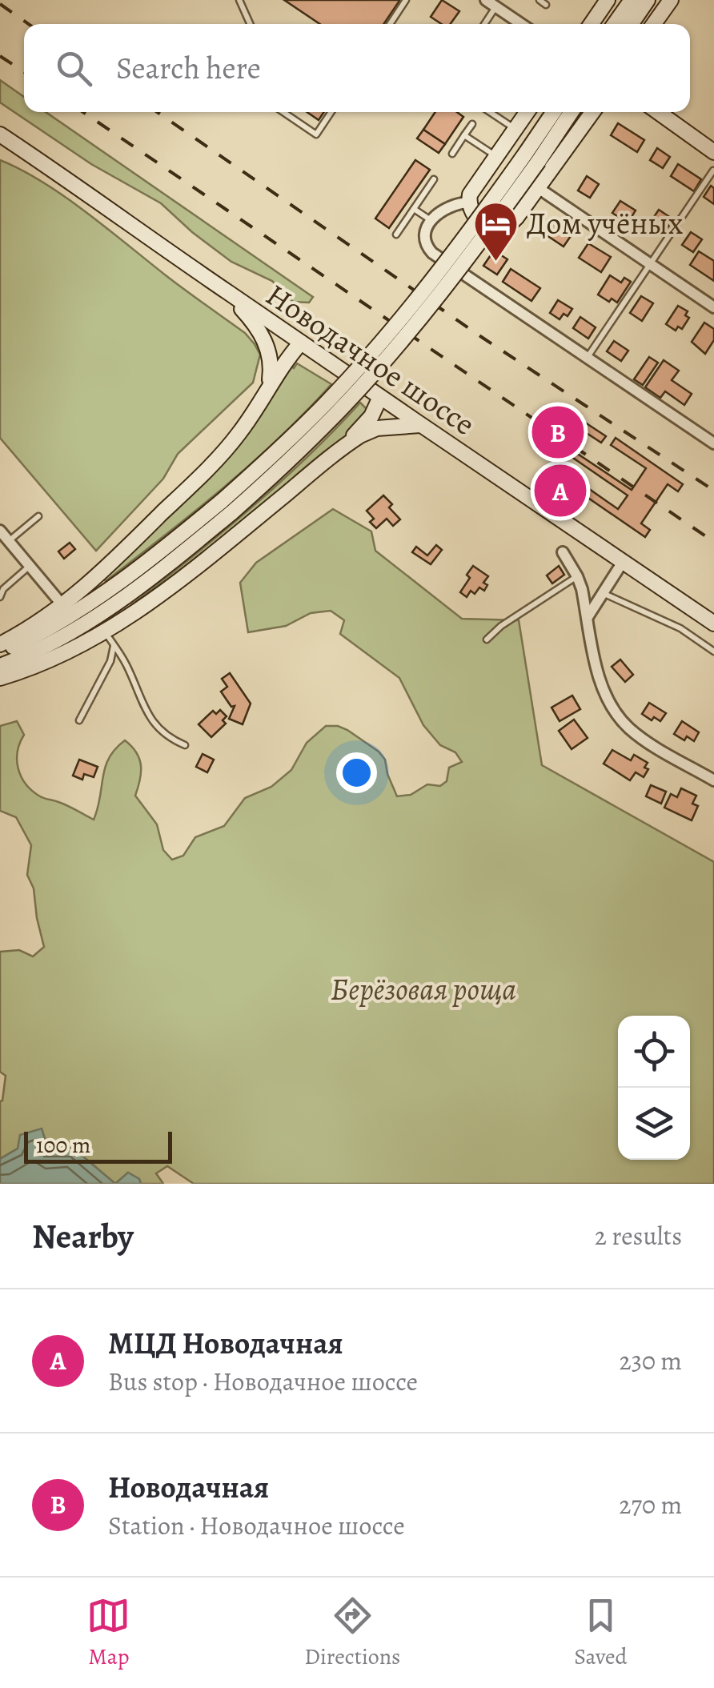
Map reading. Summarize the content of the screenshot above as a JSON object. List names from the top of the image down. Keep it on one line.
{"streets":{"street":["Новодачное шоссе"]},"parks":["Берёзовая роща"],"places":{"hotel":["Дом учёных"]},"scale_bar":"100 m","page":{"search":"Search here","pins":["B","A"],"scale":"100 m","heading":["Nearby","2 results"],"list":[{"mark":"A","name":"МЦД Новодачная","note":"Bus stop · Новодачное шоссе","value":"230 m"},{"mark":"B","name":"Новодачная","note":"Station · Новодачное шоссе","value":"270 m"}],"nav":["Map","Directions","Saved"]}}
